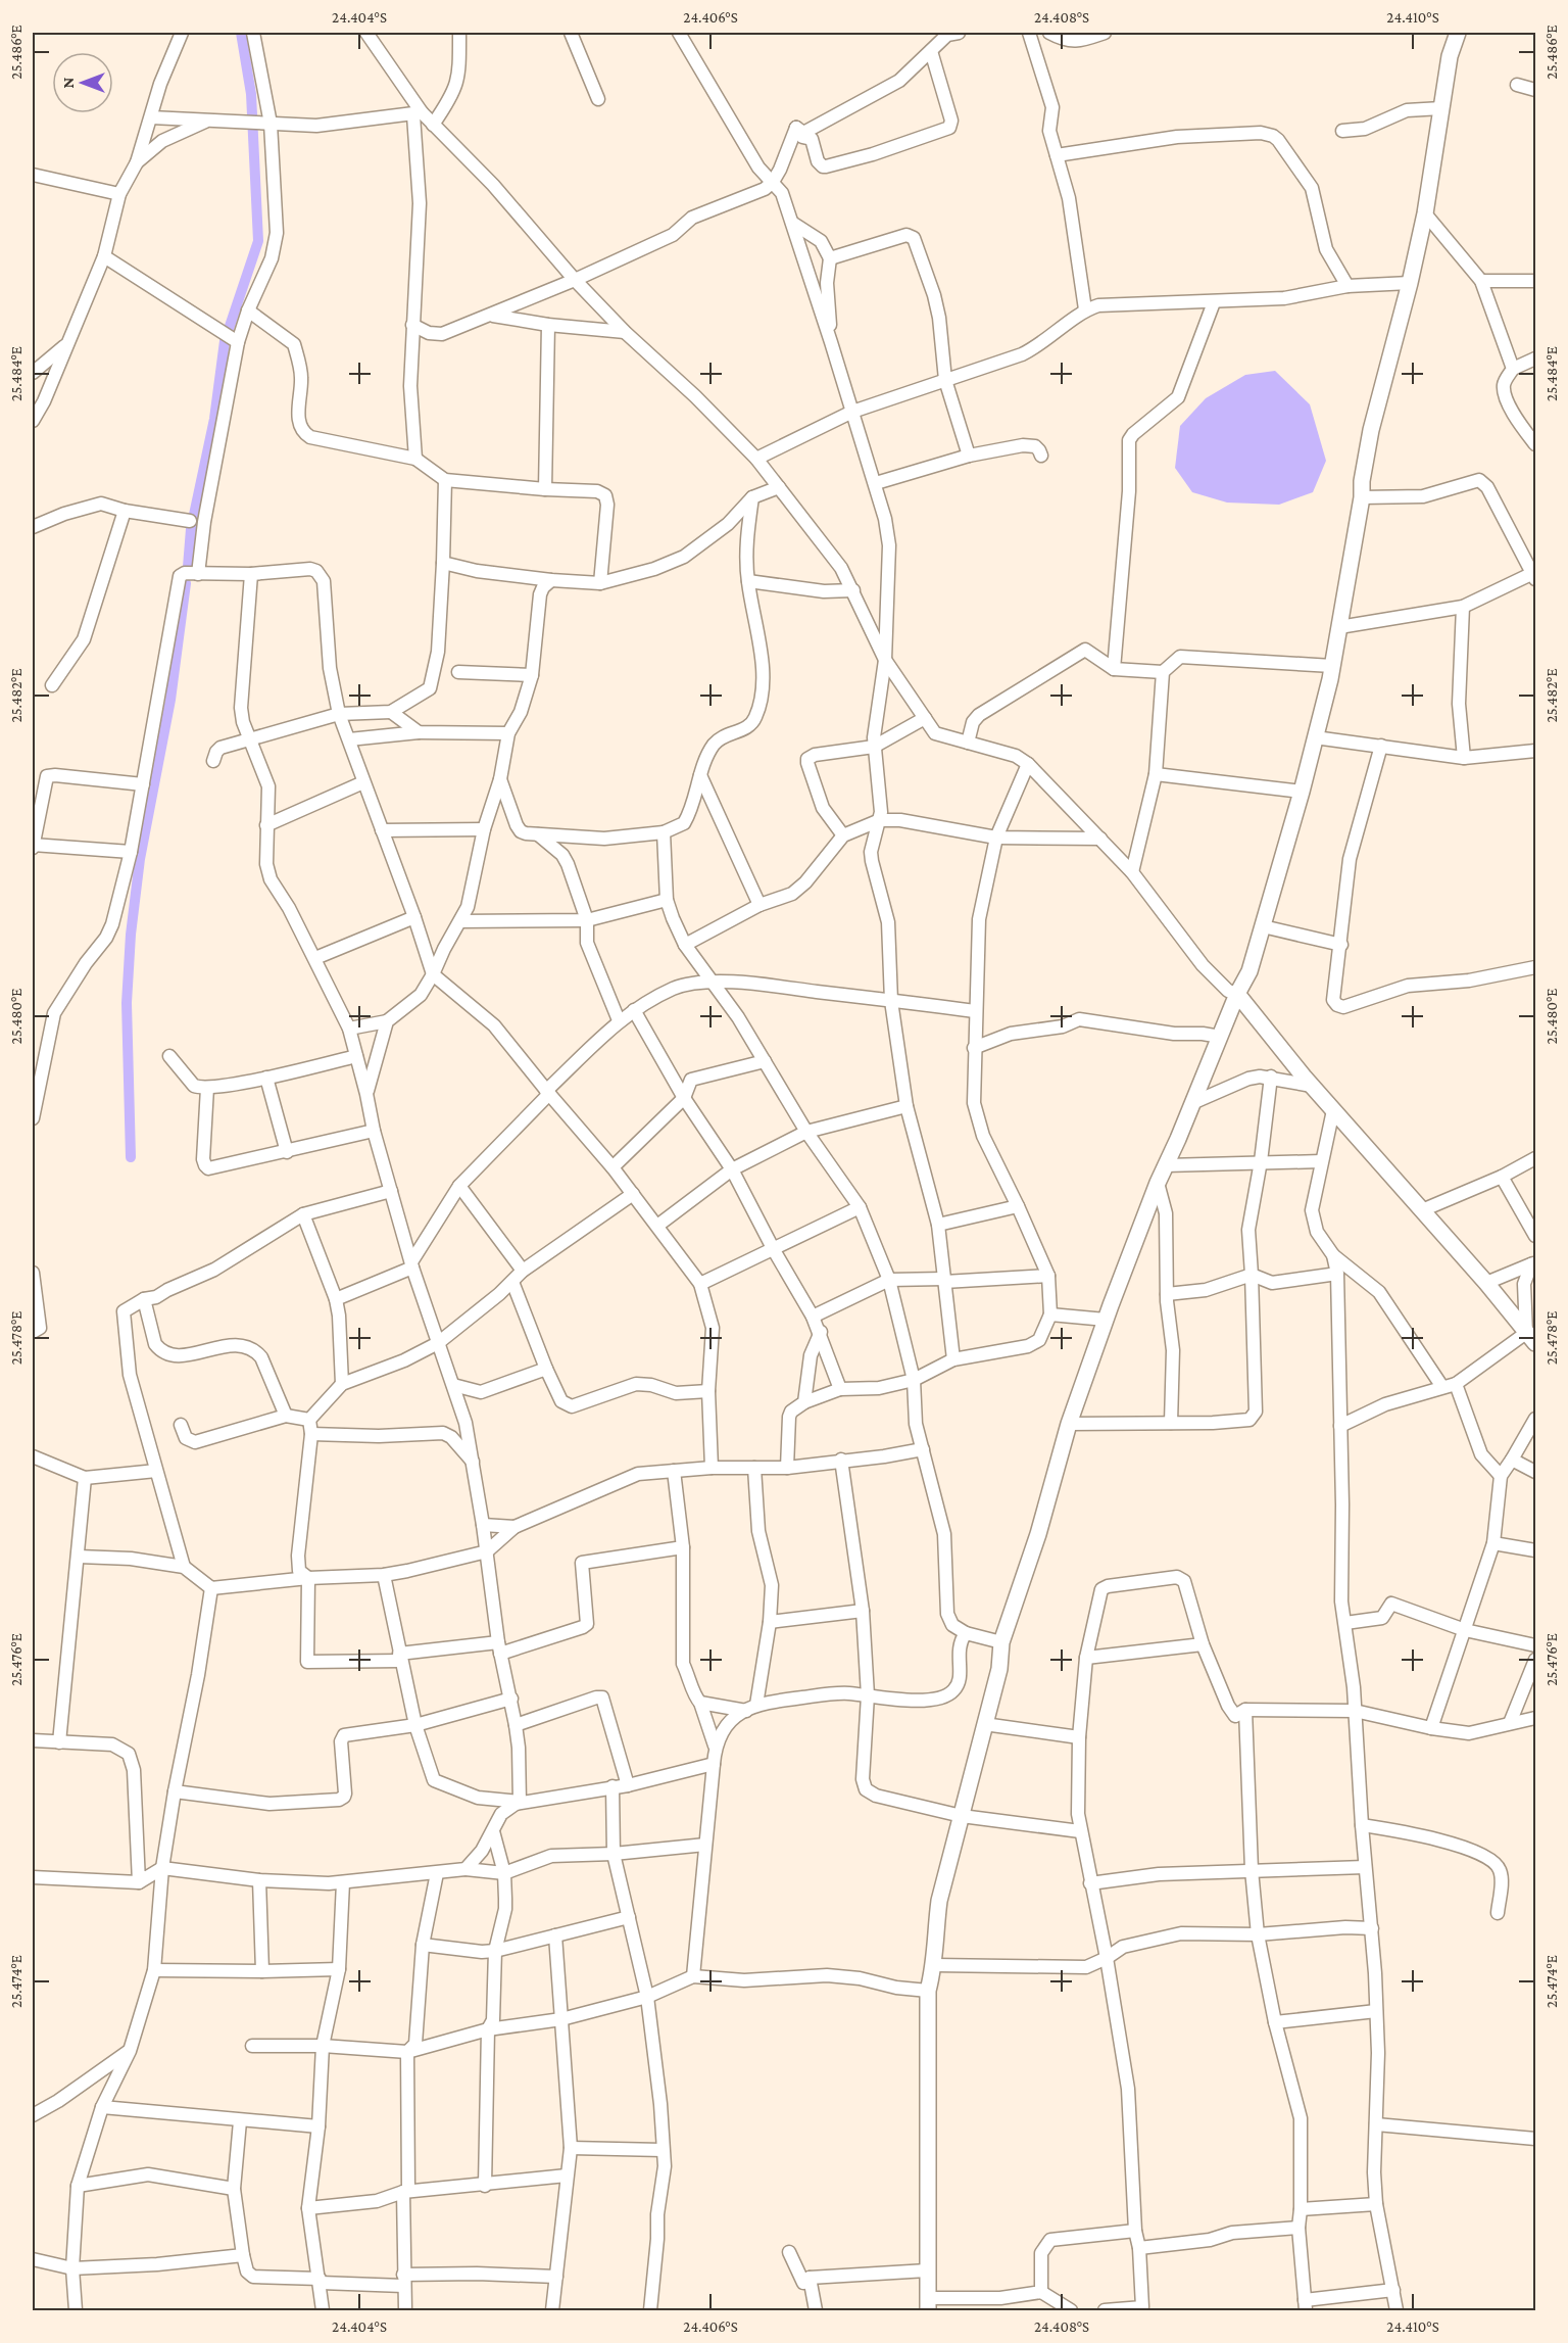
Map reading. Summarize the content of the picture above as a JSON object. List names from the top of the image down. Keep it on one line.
{"north":"left","coordinates":["24.404°S","24.406°S","24.408°S","24.410°S","25.486°E","25.484°E","25.482°E","25.480°E","25.478°E","25.476°E","25.474°E"]}
